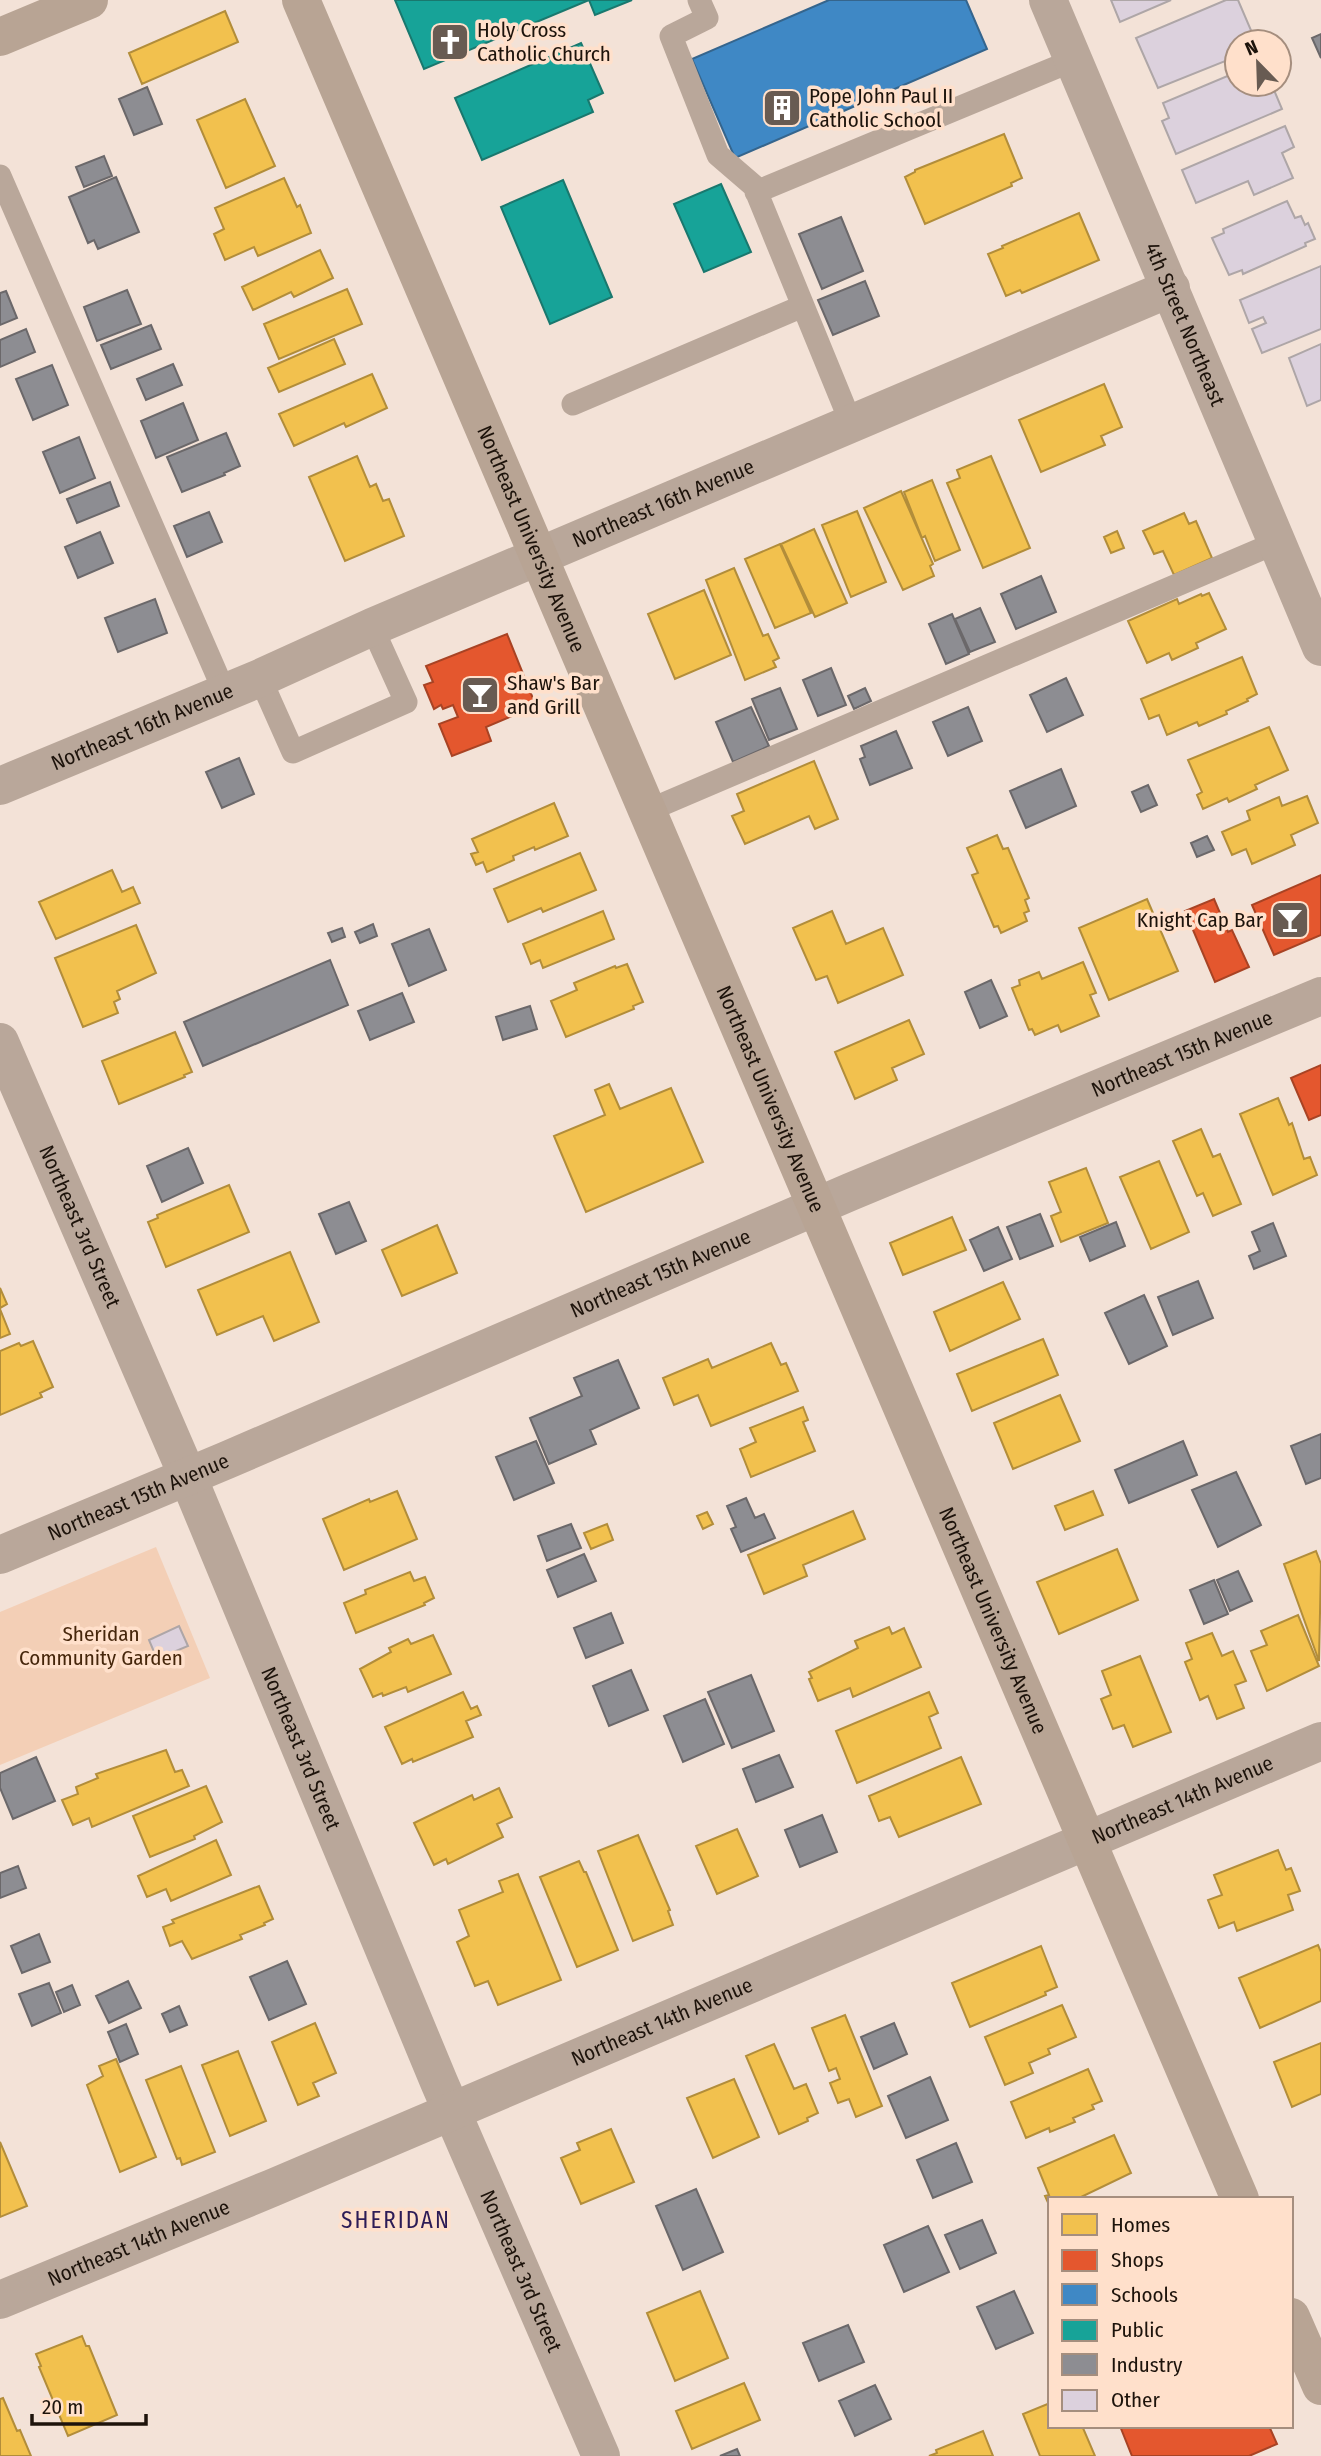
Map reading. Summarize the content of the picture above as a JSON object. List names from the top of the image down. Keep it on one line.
{"streets":{"main road":["Northeast University Avenue"],"street":["4th Street Northeast","Northeast 16th Avenue","Northeast 15th Avenue","Northeast 3rd Street","Northeast 14th Avenue"]},"crossings":[["4th Street Northeast","Northeast 16th Avenue"],["Northeast 16th Avenue","Northeast University Avenue"],["Northeast University Avenue","Northeast 15th Avenue"],["Northeast University Avenue","Northeast 14th Avenue"],["Northeast 15th Avenue","Northeast 3rd Street"],["Northeast 3rd Street","Northeast 14th Avenue"]],"districts":["SHERIDAN"],"parks":["Sheridan Community Garden"],"places":{"church":["Holy Cross Catholic Church"],"building":["Pope John Paul II Catholic School"],"bar":["Shaw's Bar and Grill","Knight Cap Bar"]},"legend":["Homes","Shops","Schools","Public","Industry","Other"],"scale_bar":"20 m","north":"top left"}
